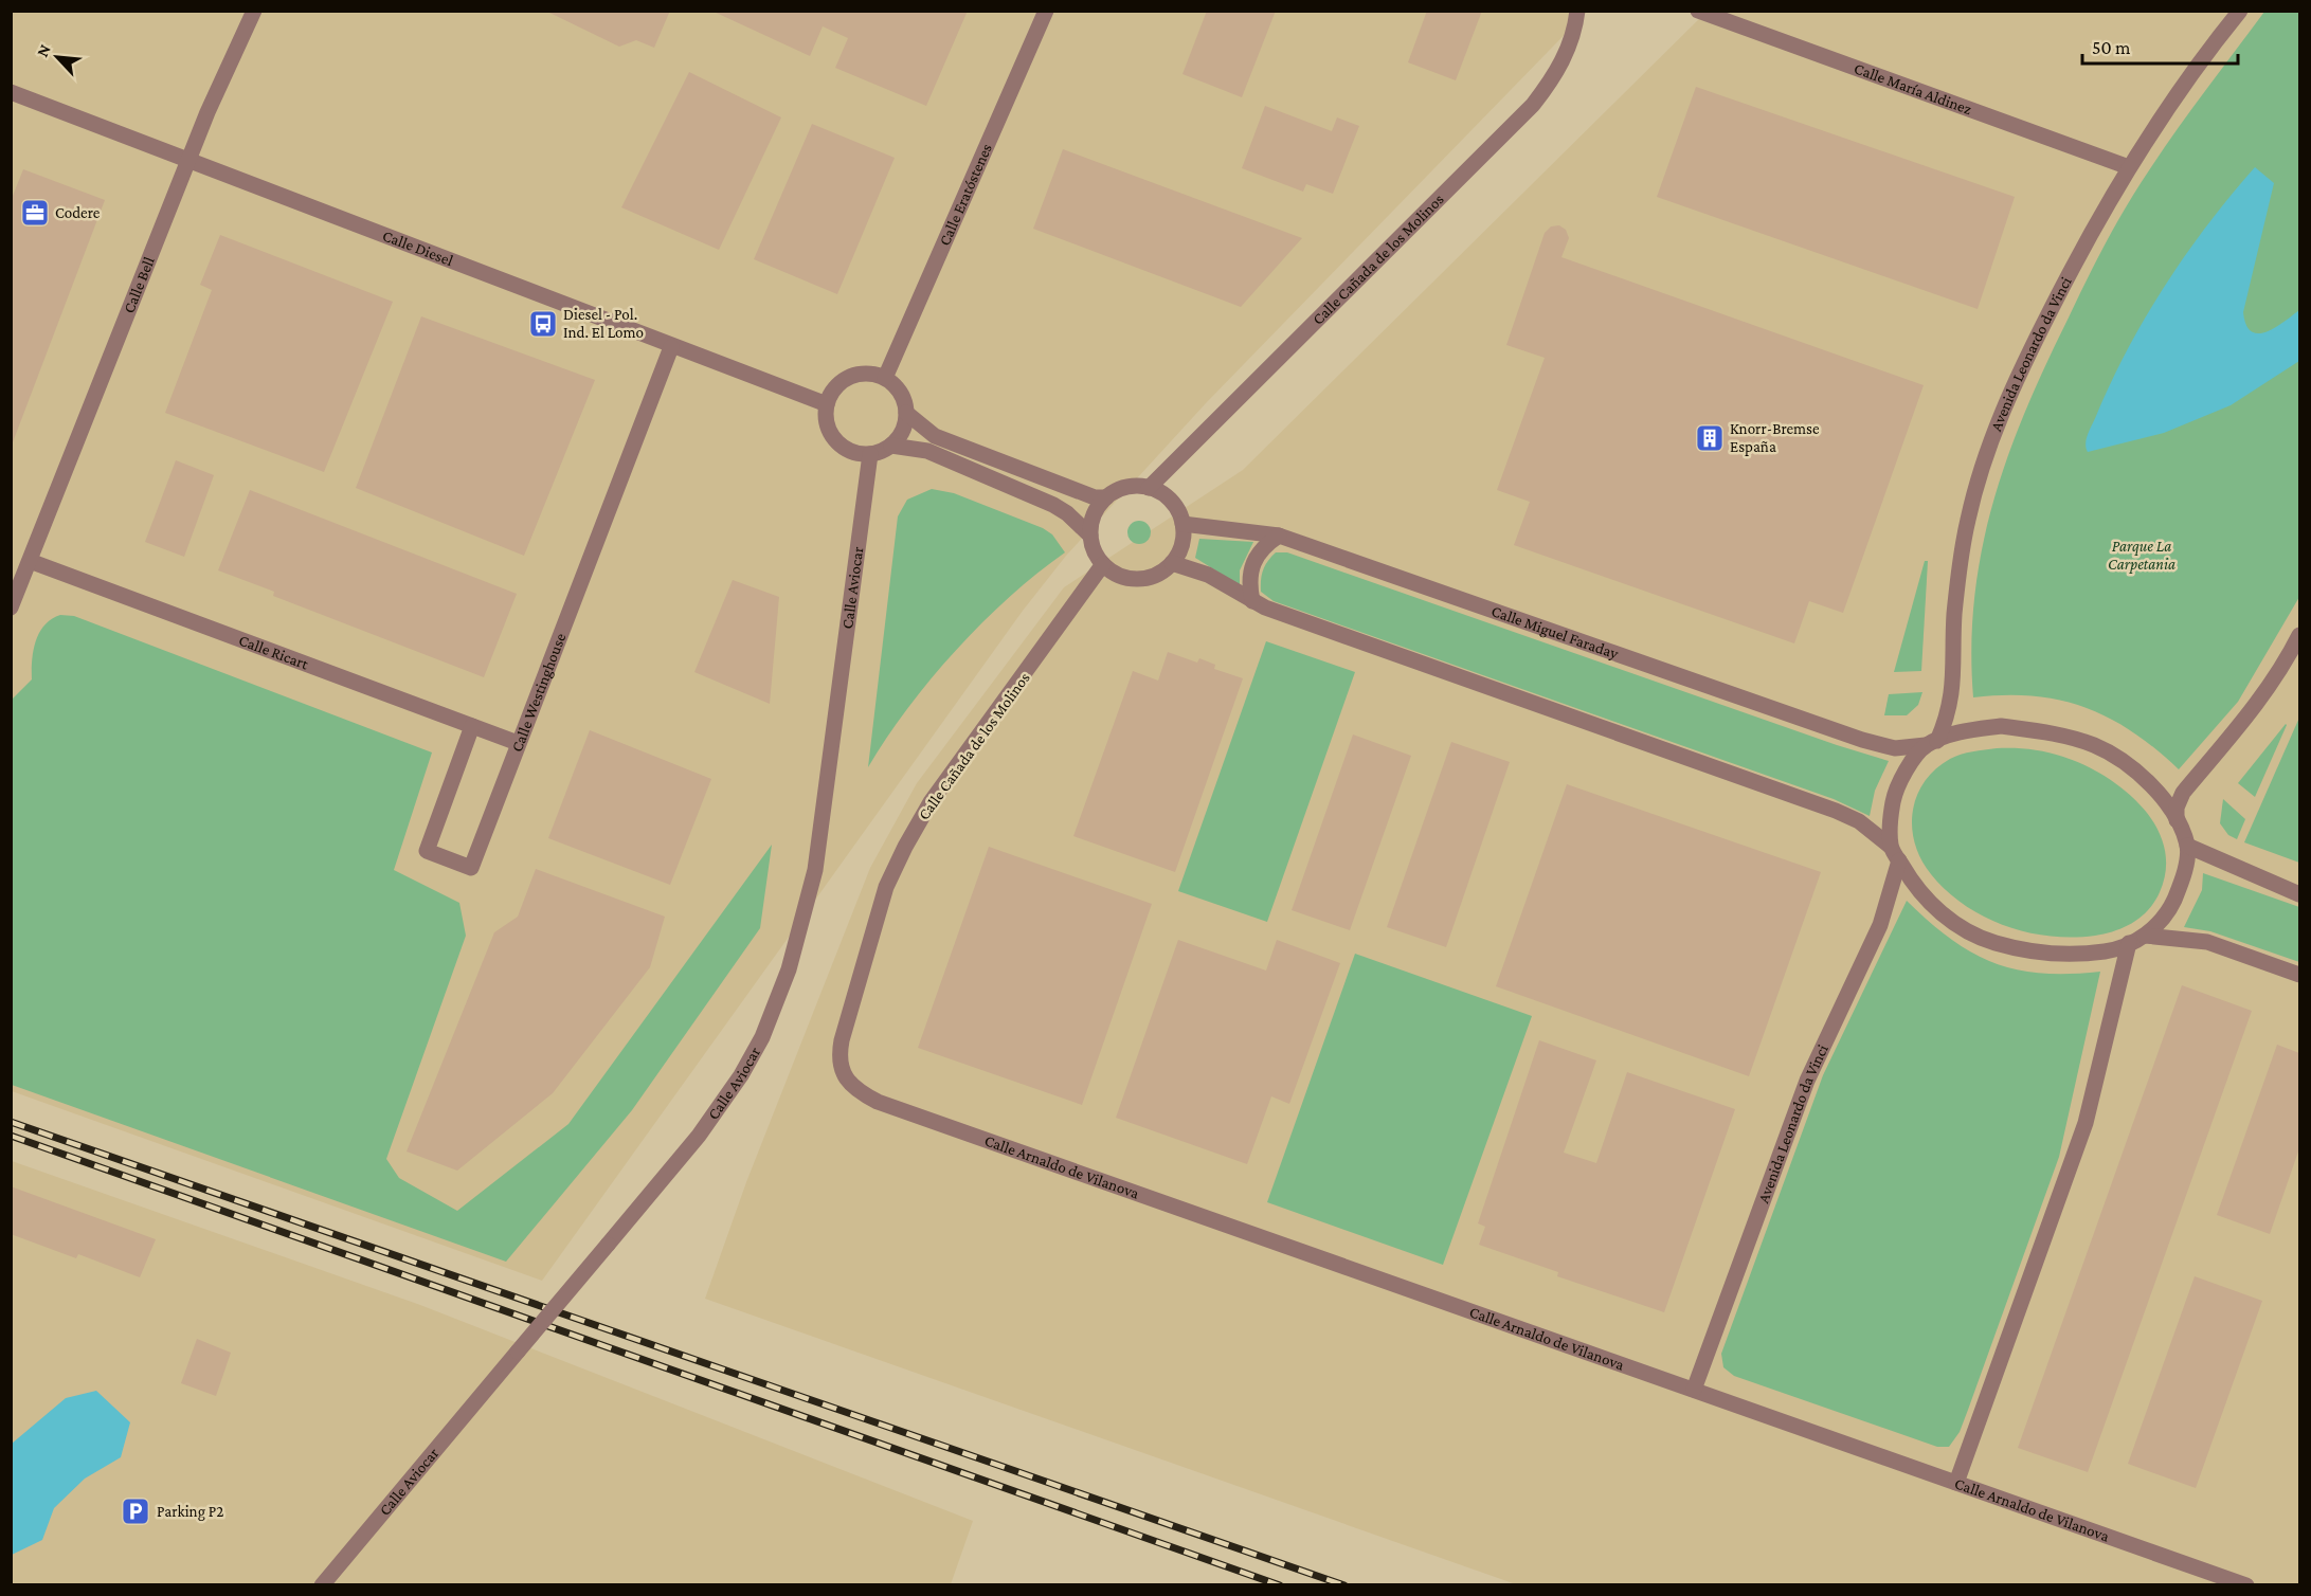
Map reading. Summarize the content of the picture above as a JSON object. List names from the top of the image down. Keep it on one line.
{"streets":{"street":["Calle María Aldinez","Calle Eratóstenes","Calle Diesel","Calle Cañada de los Molinos","Calle Bell","Avenida Leonardo da Vinci","Calle Aviocar","Calle Miguel Faraday","Calle Ricart","Calle Westinghouse","Calle Arnaldo de Vilanova"]},"crossings":[["Calle María Aldinez","Avenida Leonardo da Vinci"],["Calle Eratóstenes","Calle Diesel"],["Calle Eratóstenes","Calle Aviocar"],["Calle Diesel","Calle Bell"],["Calle Diesel","Calle Aviocar"],["Calle Diesel","Calle Westinghouse"],["Calle Cañada de los Molinos","Calle Miguel Faraday"],["Calle Cañada de los Molinos","Calle Arnaldo de Vilanova"],["Calle Bell","Calle Ricart"],["Avenida Leonardo da Vinci","Calle Miguel Faraday"],["Avenida Leonardo da Vinci","Calle Arnaldo de Vilanova"],["Calle Ricart","Calle Westinghouse"]],"parks":["Parque La Carpetania"],"places":{"office":["Codere"],"bus stop":["Diesel - Pol. Ind. El Lomo"],"building":["Knorr-Bremse España"],"parking":["Parking P2"]},"scale_bar":"50 m","north":"top left"}
